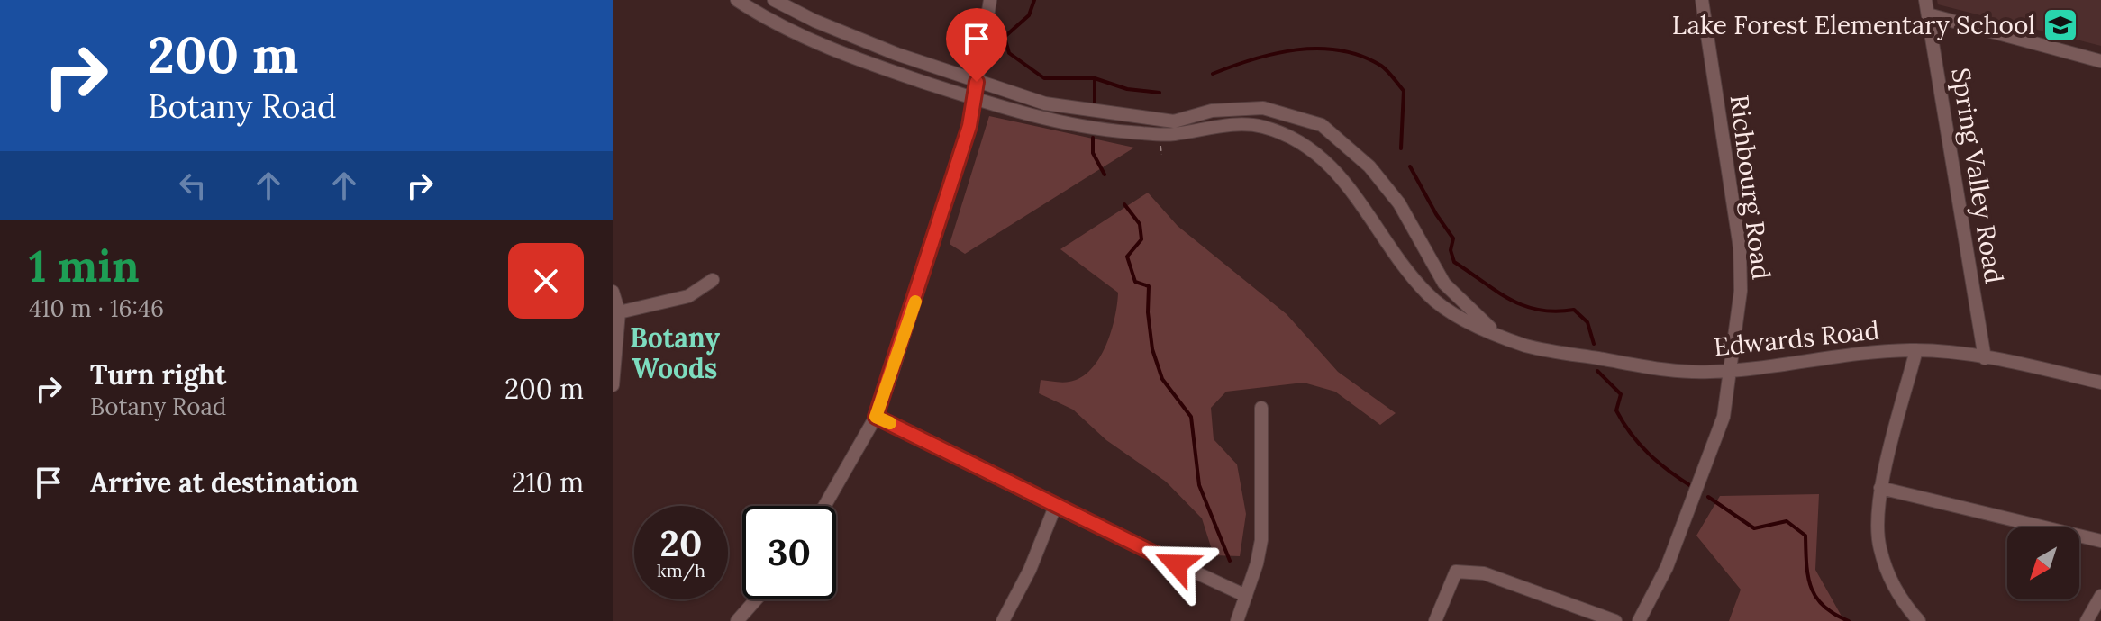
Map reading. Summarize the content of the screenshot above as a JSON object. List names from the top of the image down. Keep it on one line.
{"streets":{"street":["Spring Valley Road","Richbourg Road","Edwards Road"]},"crossings":[["Spring Valley Road","Edwards Road"],["Richbourg Road","Edwards Road"]],"districts":["Botany Woods"],"places":{"school or university":["Lake Forest Elementary School"]},"north":"bottom left","page":{"turn":["200 m","Botany Road"],"heading":["1 min","410 m · 16:46"],"list":[{"name":"Turn right","note":"Botany Road","value":"200 m"},{"name":"Arrive at destination","value":"210 m"}],"speed":"20 km/h","limit":"30"}}
